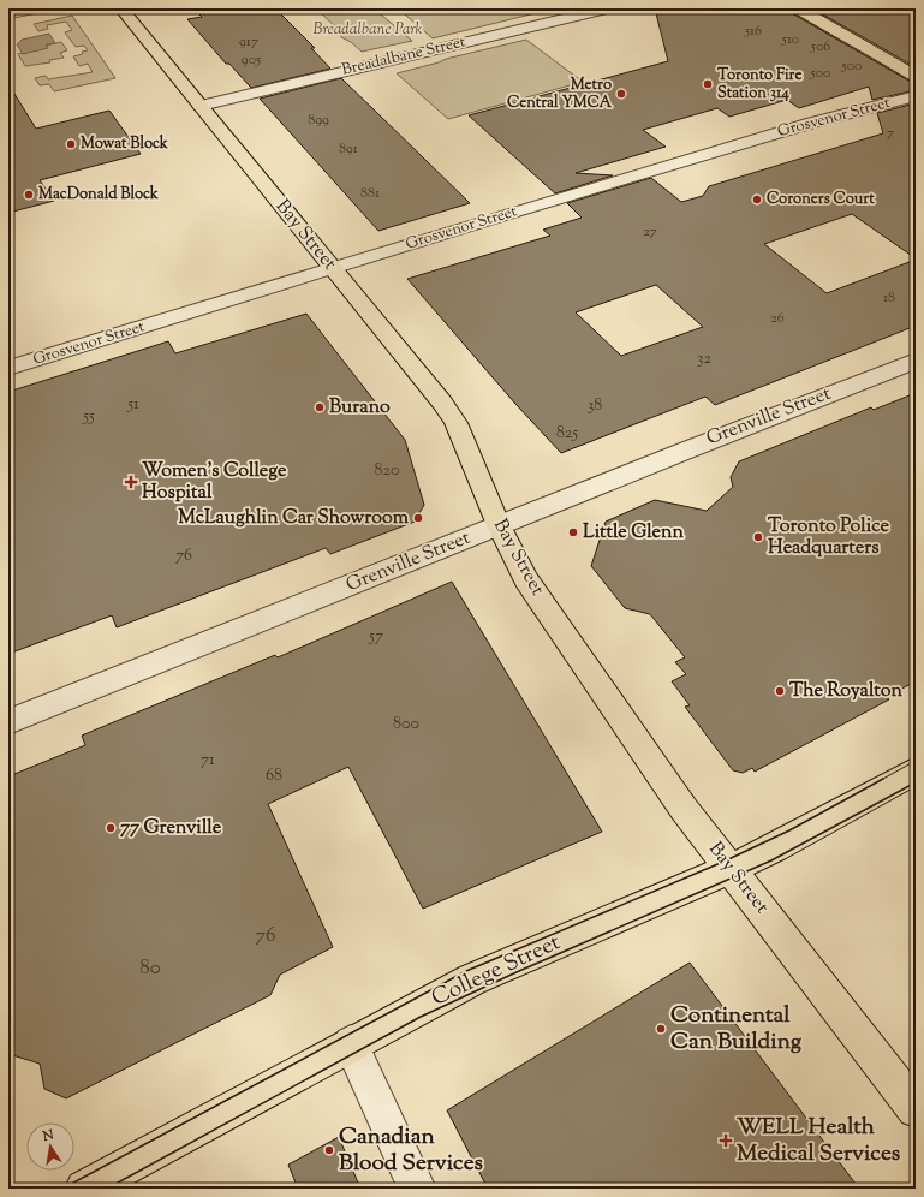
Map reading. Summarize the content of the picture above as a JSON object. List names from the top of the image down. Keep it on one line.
{"streets":{"main road":["Bay Street","College Street"],"street":["Breadalbane Street","Grosvenor Street","Grenville Street"]},"crossings":[["Breadalbane Street","Bay Street"],["Grosvenor Street","Bay Street"],["Bay Street","Grenville Street"],["Bay Street","College Street"]],"parks":["Breadalbane Park"],"places":{"other":["Toronto Fire Station 314","Metro Central YMCA","Mowat Block","MacDonald Block","Coroners Court","Burano","McLaughlin Car Showroom","Little Glenn","Toronto Police Headquarters","The Royalton","77 Grenville","Continental Can Building","Canadian Blood Services"],"health":["Women's College Hospital","WELL Health Medical Services"]},"house_numbers":["516","510","917","506","905","500","500","899","7","891","881","27","18","26","32","51","38","55","825","820","76","57","800","71","68","76","80"],"north":"top"}
